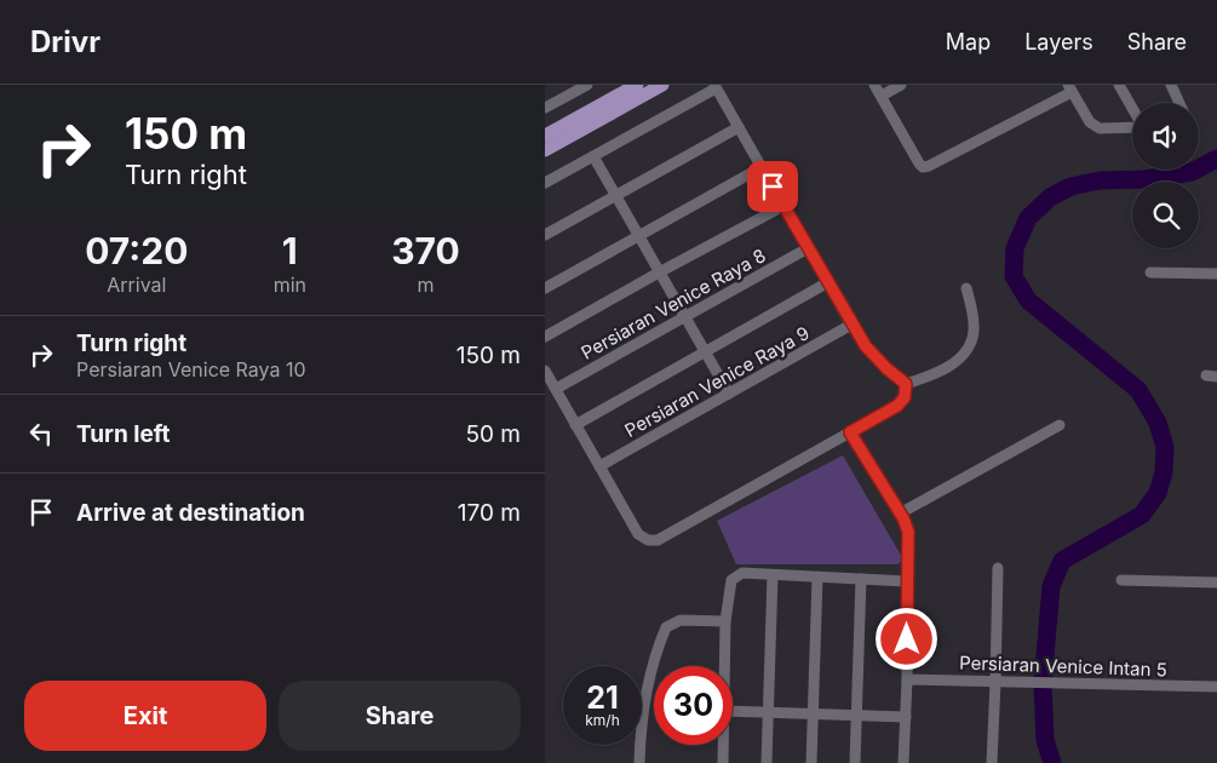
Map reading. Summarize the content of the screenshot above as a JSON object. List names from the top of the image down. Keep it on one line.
{"streets":{"street":["Persiaran Venice Raya 8","Persiaran Venice Raya 9","Persiaran Venice Intan 5"]},"page":{"header":"Drivr","nav":["Map","Layers","Share"],"turn":["150 m","Turn right"],"eta":["07:20","Arrival","1","min","370","m"],"list":[{"name":"Turn right","note":"Persiaran Venice Raya 10","value":"150 m"},{"name":"Turn left","value":"50 m"},{"name":"Arrive at destination","value":"170 m"}],"speed":"21 km/h","limit":"30","buttons":["Exit","Share"]}}
